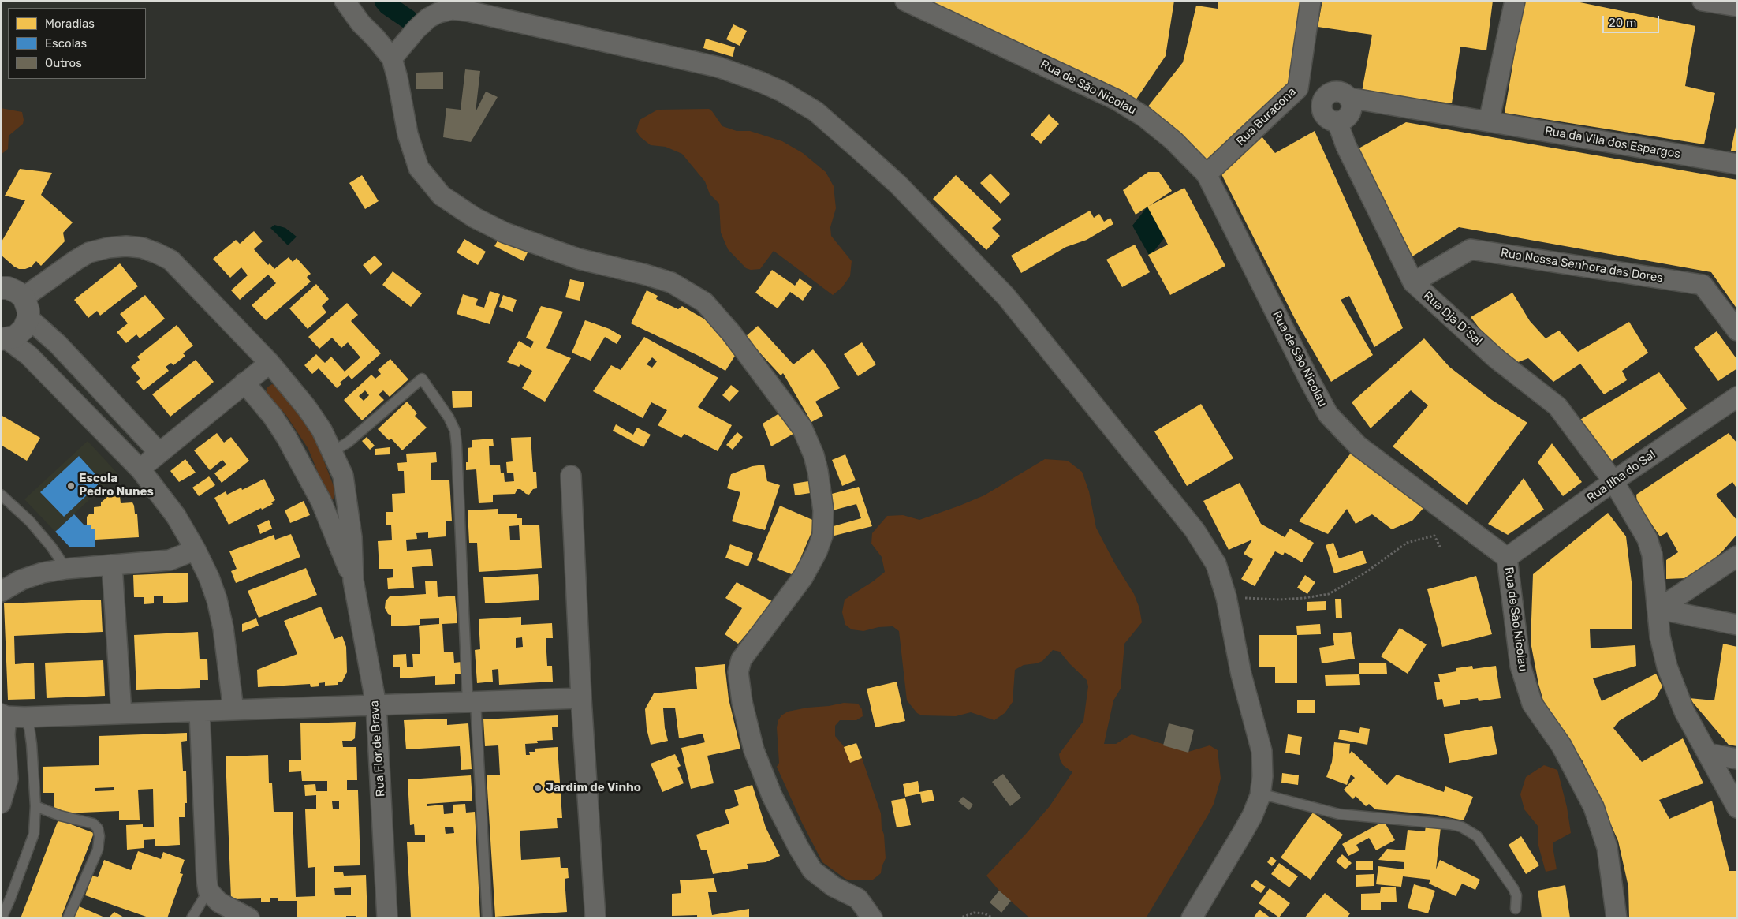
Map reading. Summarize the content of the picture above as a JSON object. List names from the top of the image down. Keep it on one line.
{"streets":{"street":["Rua de São Nicolau","Rua Buracona","Rua da Vila dos Espargos","Rua Nossa Senhora das Dores","Rua Dja D´Sal","Rua Ilha do Sal","Rua Flor de Brava"]},"crossings":[["Rua de São Nicolau","Rua Buracona"],["Rua de São Nicolau","Rua Ilha do Sal"],["Rua da Vila dos Espargos","Rua Dja D´Sal"],["Rua Nossa Senhora das Dores","Rua Dja D´Sal"],["Rua Dja D´Sal","Rua Ilha do Sal"]],"places":["Escola Pedro Nunes","Jardim de Vinho"],"legend":["Moradias","Escolas","Outros"],"scale_bar":"20 m"}
